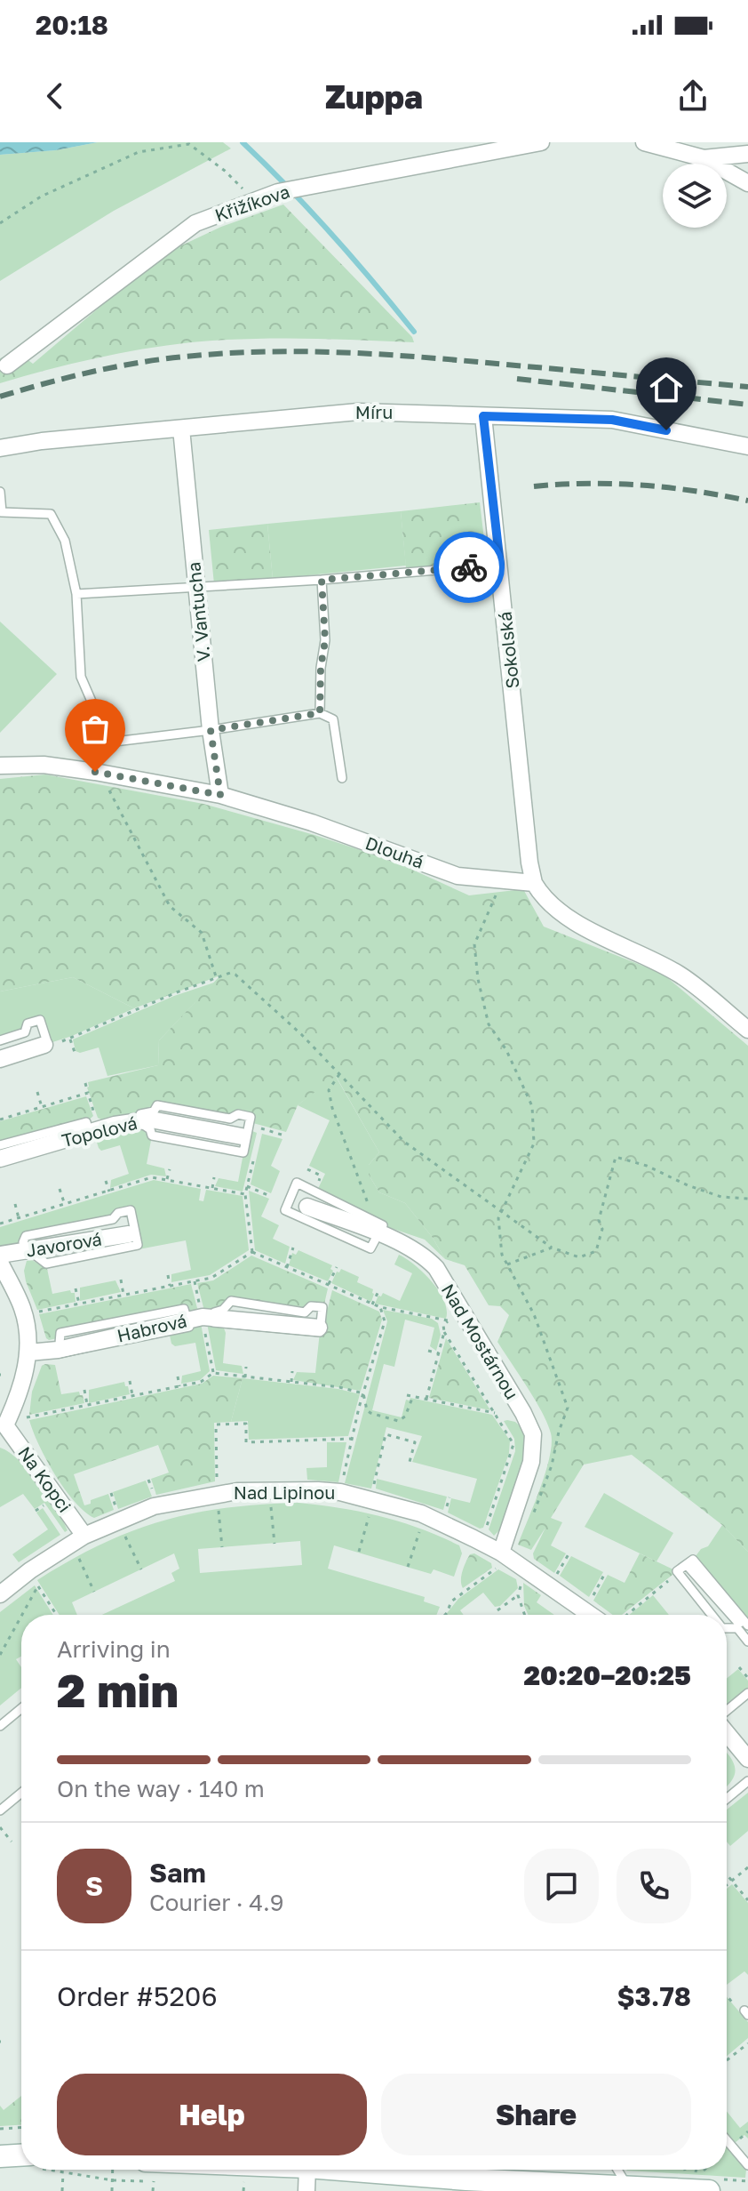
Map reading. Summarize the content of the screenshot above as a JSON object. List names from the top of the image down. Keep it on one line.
{"streets":{"street":["Křižíkova","Míru","V. Vantucha","Sokolská","Dlouhá","Topolová","Javorová","Habrová","Nad Mostárnou","Na Kopci","Nad Lipinou"]},"crossings":[["Míru","V. Vantucha"],["Míru","Sokolská"],["V. Vantucha","Dlouhá"],["Sokolská","Dlouhá"],["Habrová","Na Kopci"],["Nad Mostárnou","Nad Lipinou"],["Na Kopci","Nad Lipinou"]],"page":{"status":"20:18","header":"Zuppa","heading":["2 min","Arriving in","20:20–20:25"],"panel":["Sam","Courier · 4.9","Order #5206","$3.78"],"bar":"On the way · 140 m","round":"S","buttons":["Help","Share"]}}
